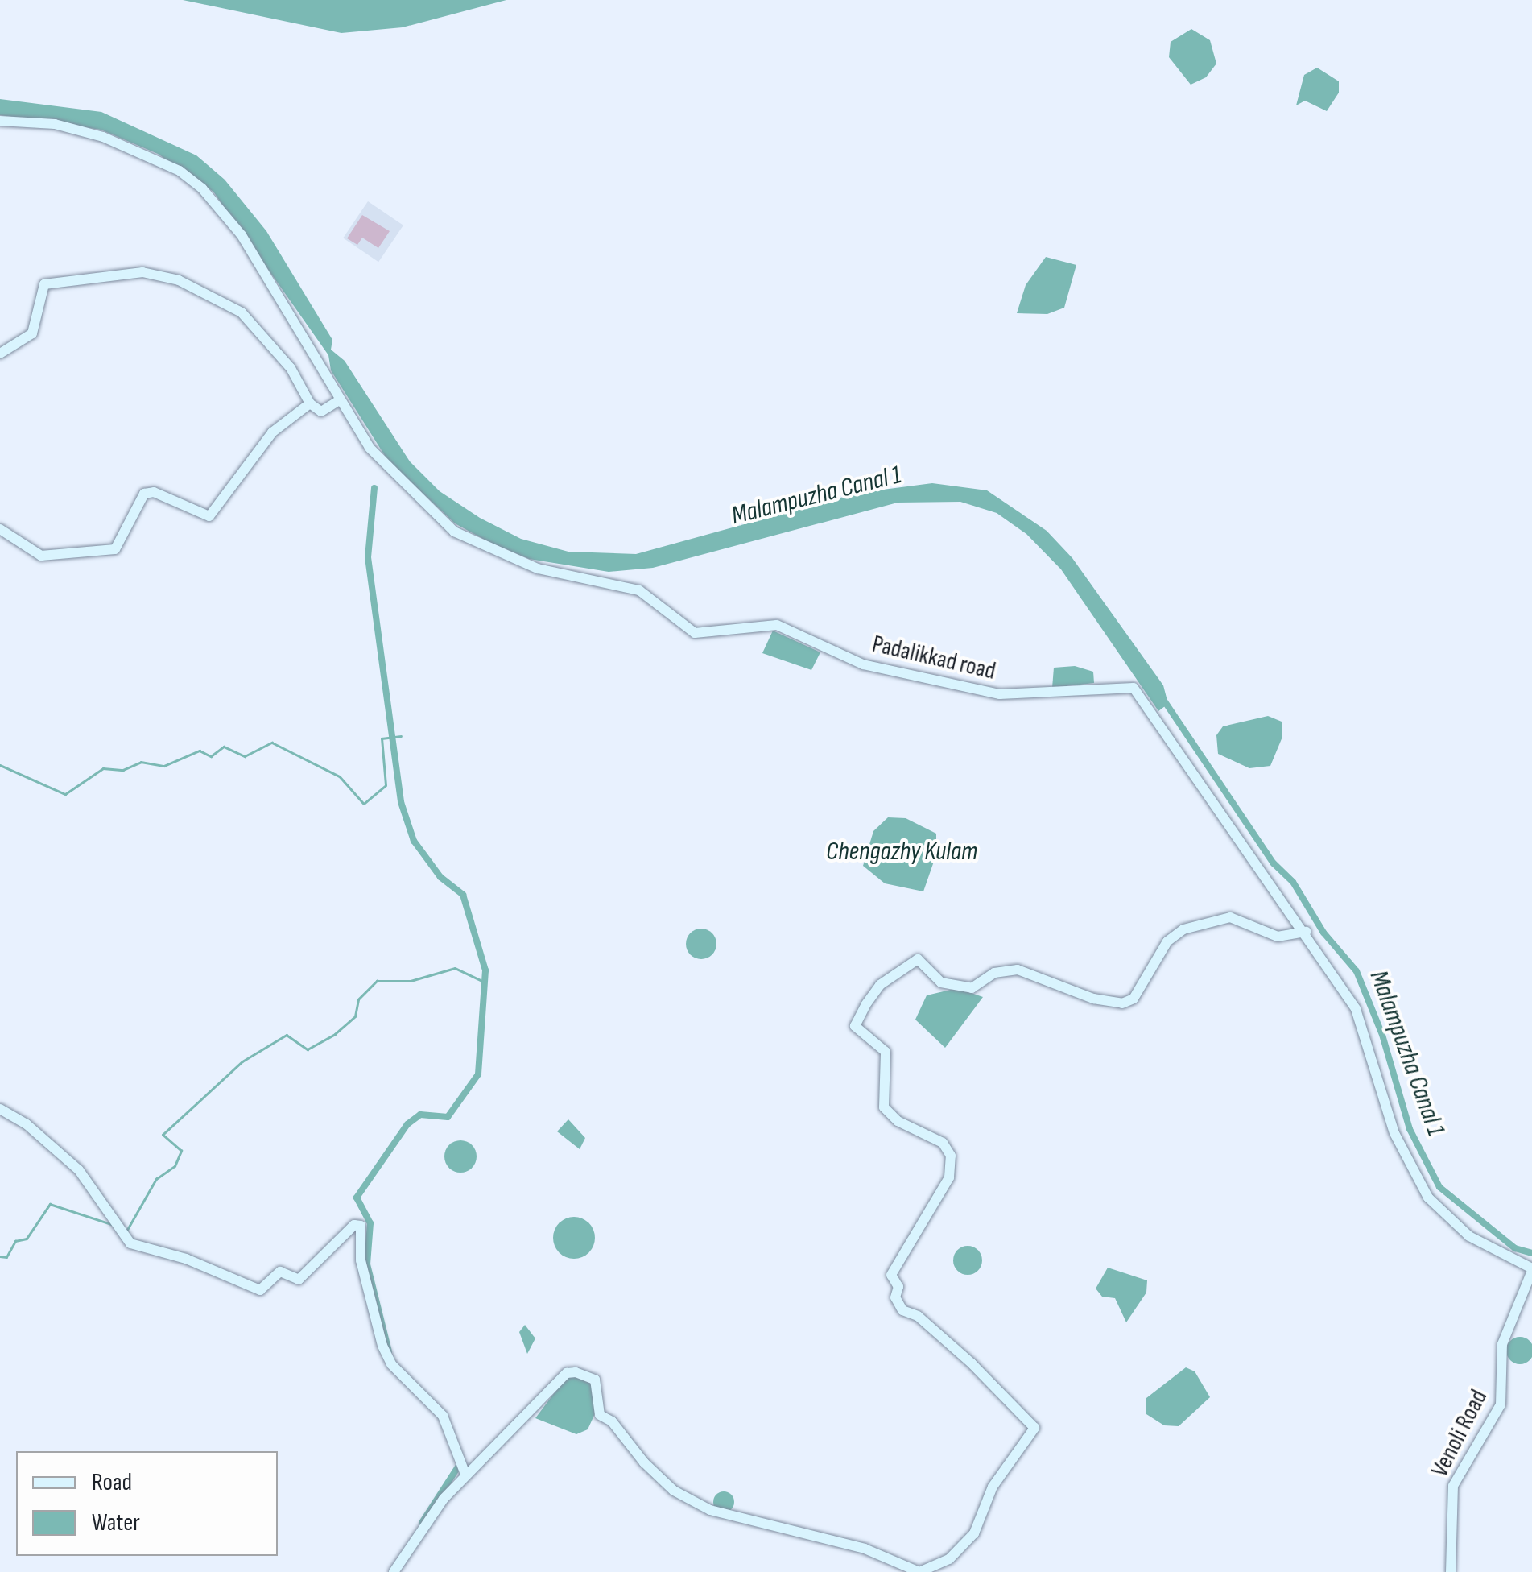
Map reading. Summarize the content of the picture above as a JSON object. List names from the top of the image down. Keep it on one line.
{"streets":{"street":["Padalikkad road","Venoli Road"]},"crossings":[["Padalikkad road","Venoli Road"]],"water":["Malampuzha Canal 1","Chengazhy Kulam"],"legend":["Road","Water"]}
